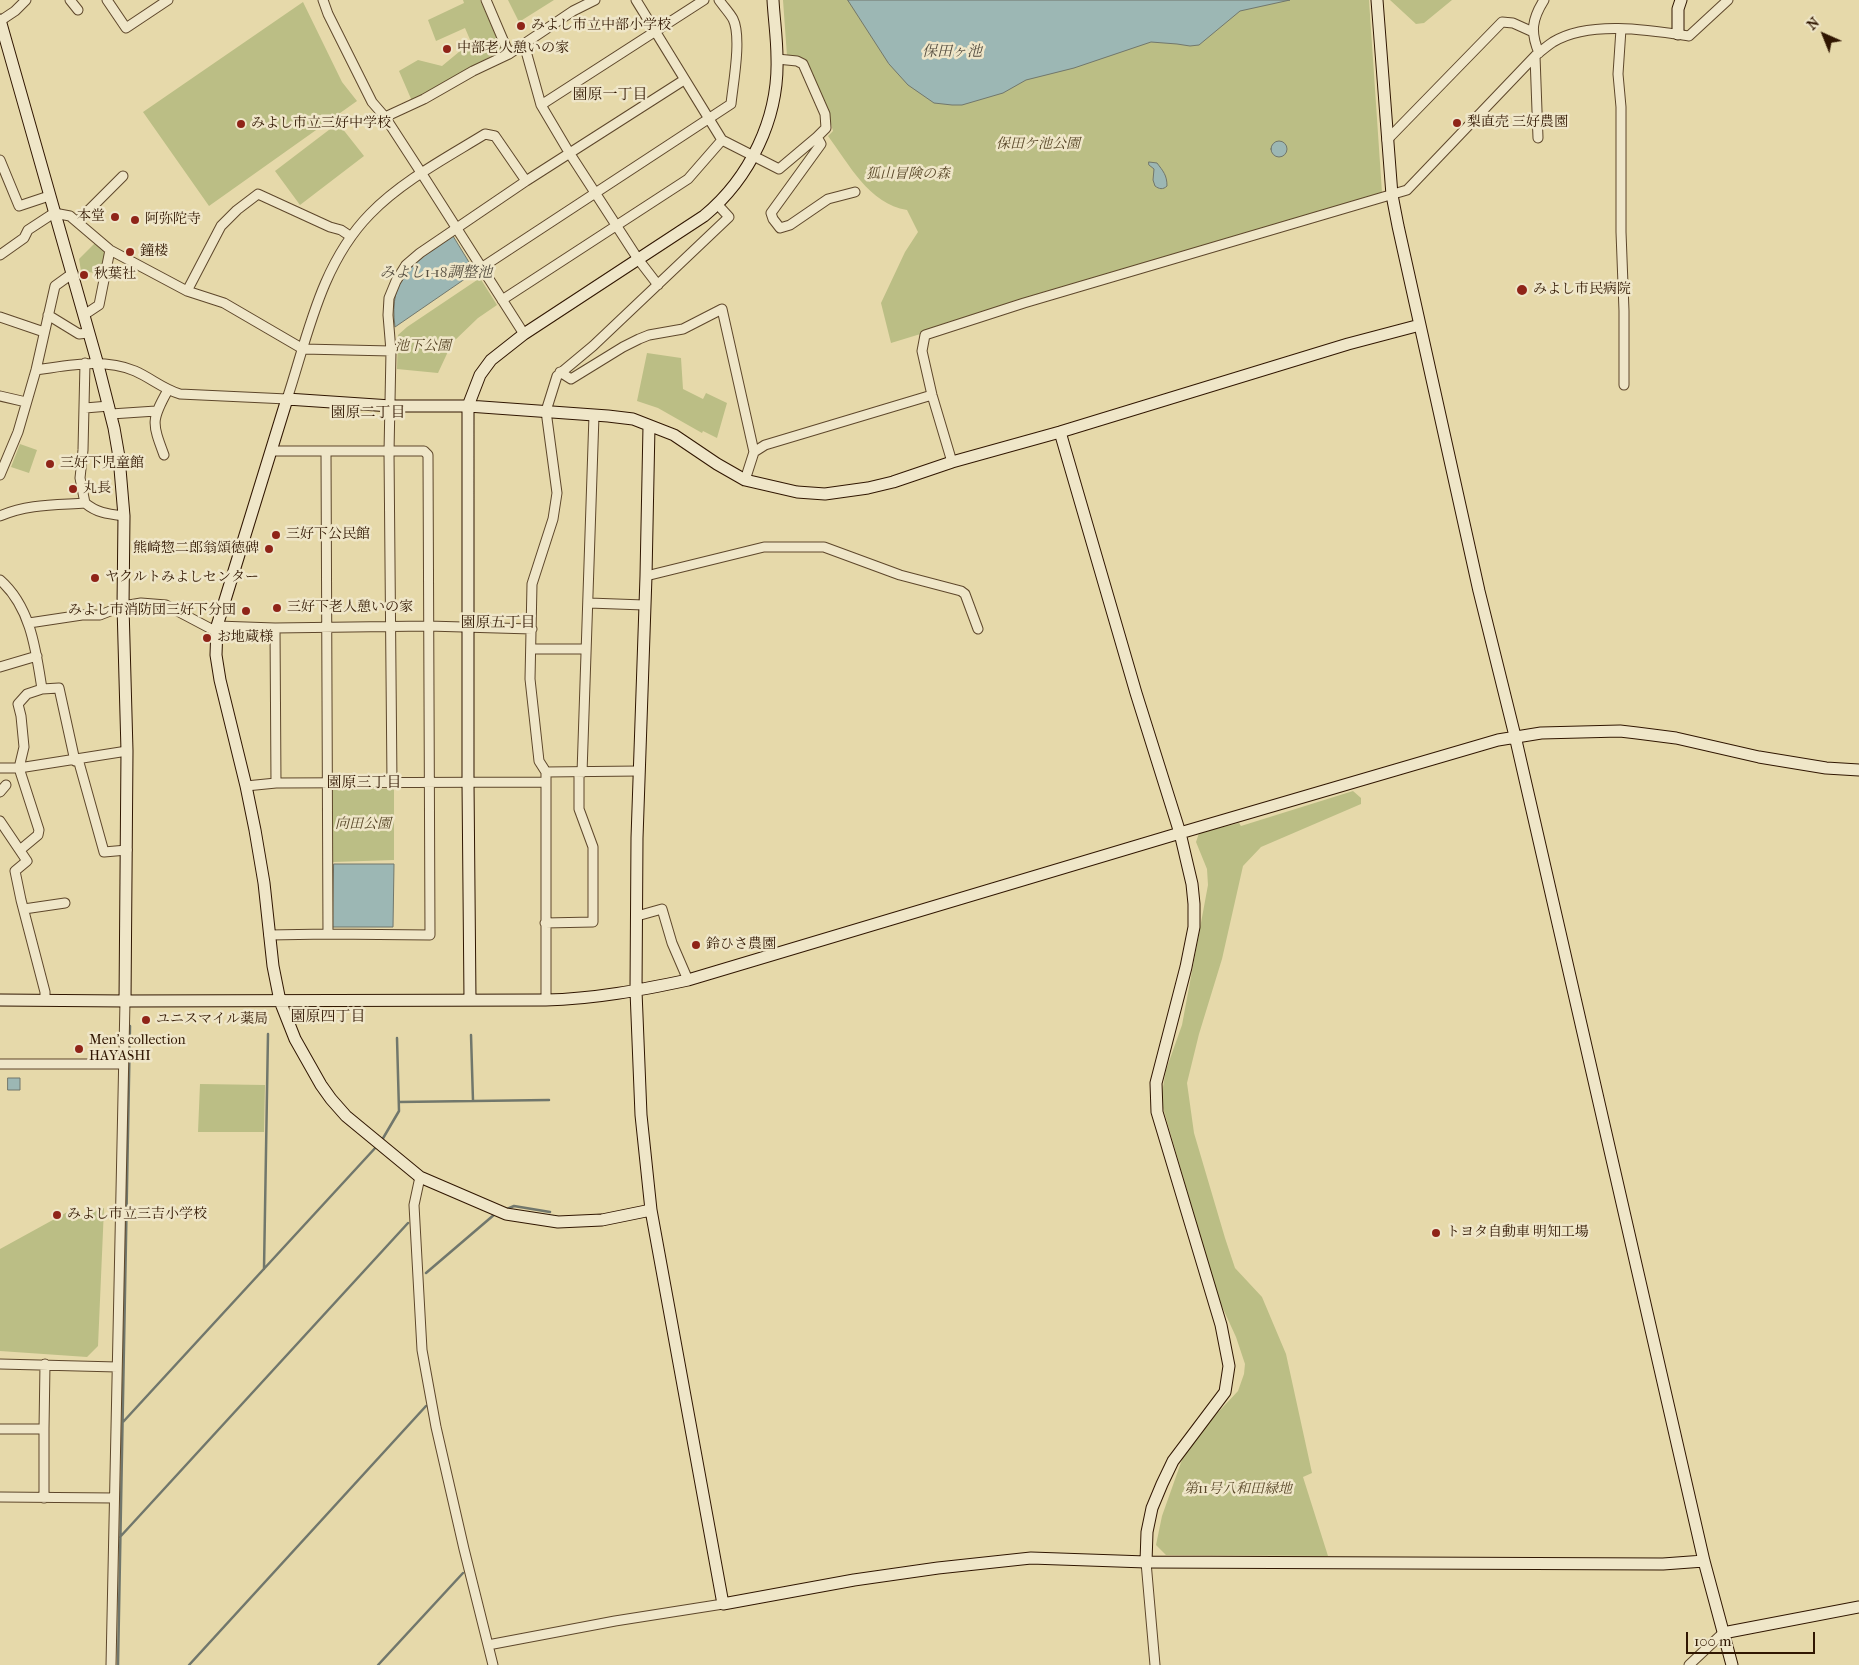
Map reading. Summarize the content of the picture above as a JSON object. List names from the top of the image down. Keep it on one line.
{"districts":["園原一丁目","園原二丁目","園原五丁目","園原三丁目","園原四丁目"],"water":["保田ヶ池","みよし1-18調整池"],"parks":["保田ケ池公園","狐山冒険の森","池下公園","向田公園","第11号八和田緑地"],"places":["みよし市立中部小学校","中部老人憩いの家","梨直売 三好農園","みよし市立三好中学校","本堂","阿弥陀寺","鐘楼","秋葉社","みよし市民病院","三好下児童館","丸長","三好下公民館","熊崎惣二郎翁頌徳碑","ヤクルトみよしセンター","三好下老人憩いの家","みよし市消防団三好下分団","お地蔵様","鈴ひさ農園","ユニスマイル薬局","Men's collection HAYASHI","みよし市立三吉小学校","トヨタ自動車 明知工場"],"scale_bar":"100 m","north":"top left"}
